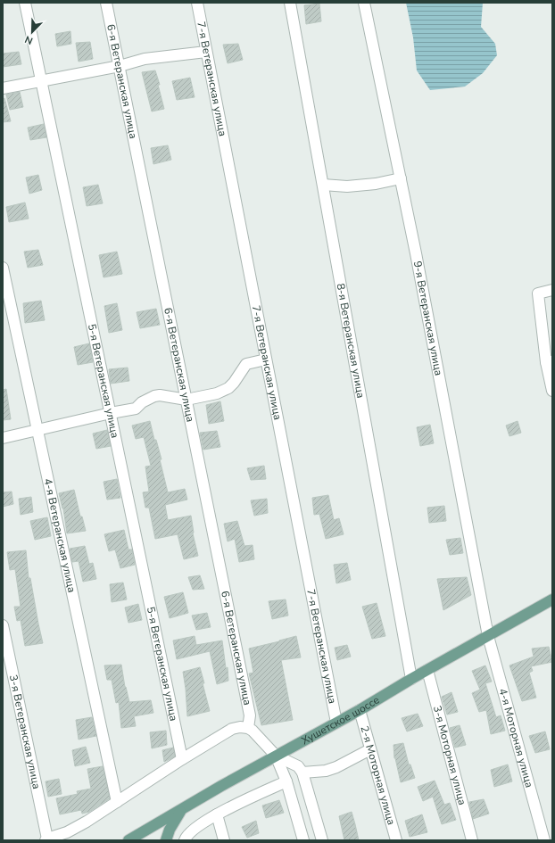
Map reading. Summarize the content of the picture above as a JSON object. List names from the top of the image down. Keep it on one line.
{"streets":{"main road":["Хушетское шоссе"],"street":["7-я Ветеранская улица","6-я Ветеранская улица","9-я Ветеранская улица","8-я Ветеранская улица","5-я Ветеранская улица","4-я Ветеранская улица","3-я Ветеранская улица","4-я Моторная улица","3-я Моторная улица","2-я Моторная улица"]},"crossings":[["7-я Ветеранская улица","Хушетское шоссе"],["9-я Ветеранская улица","Хушетское шоссе"],["9-я Ветеранская улица","4-я Моторная улица"],["8-я Ветеранская улица","Хушетское шоссе"],["Хушетское шоссе","4-я Моторная улица"],["Хушетское шоссе","3-я Моторная улица"],["Хушетское шоссе","2-я Моторная улица"]],"north":"bottom left"}
